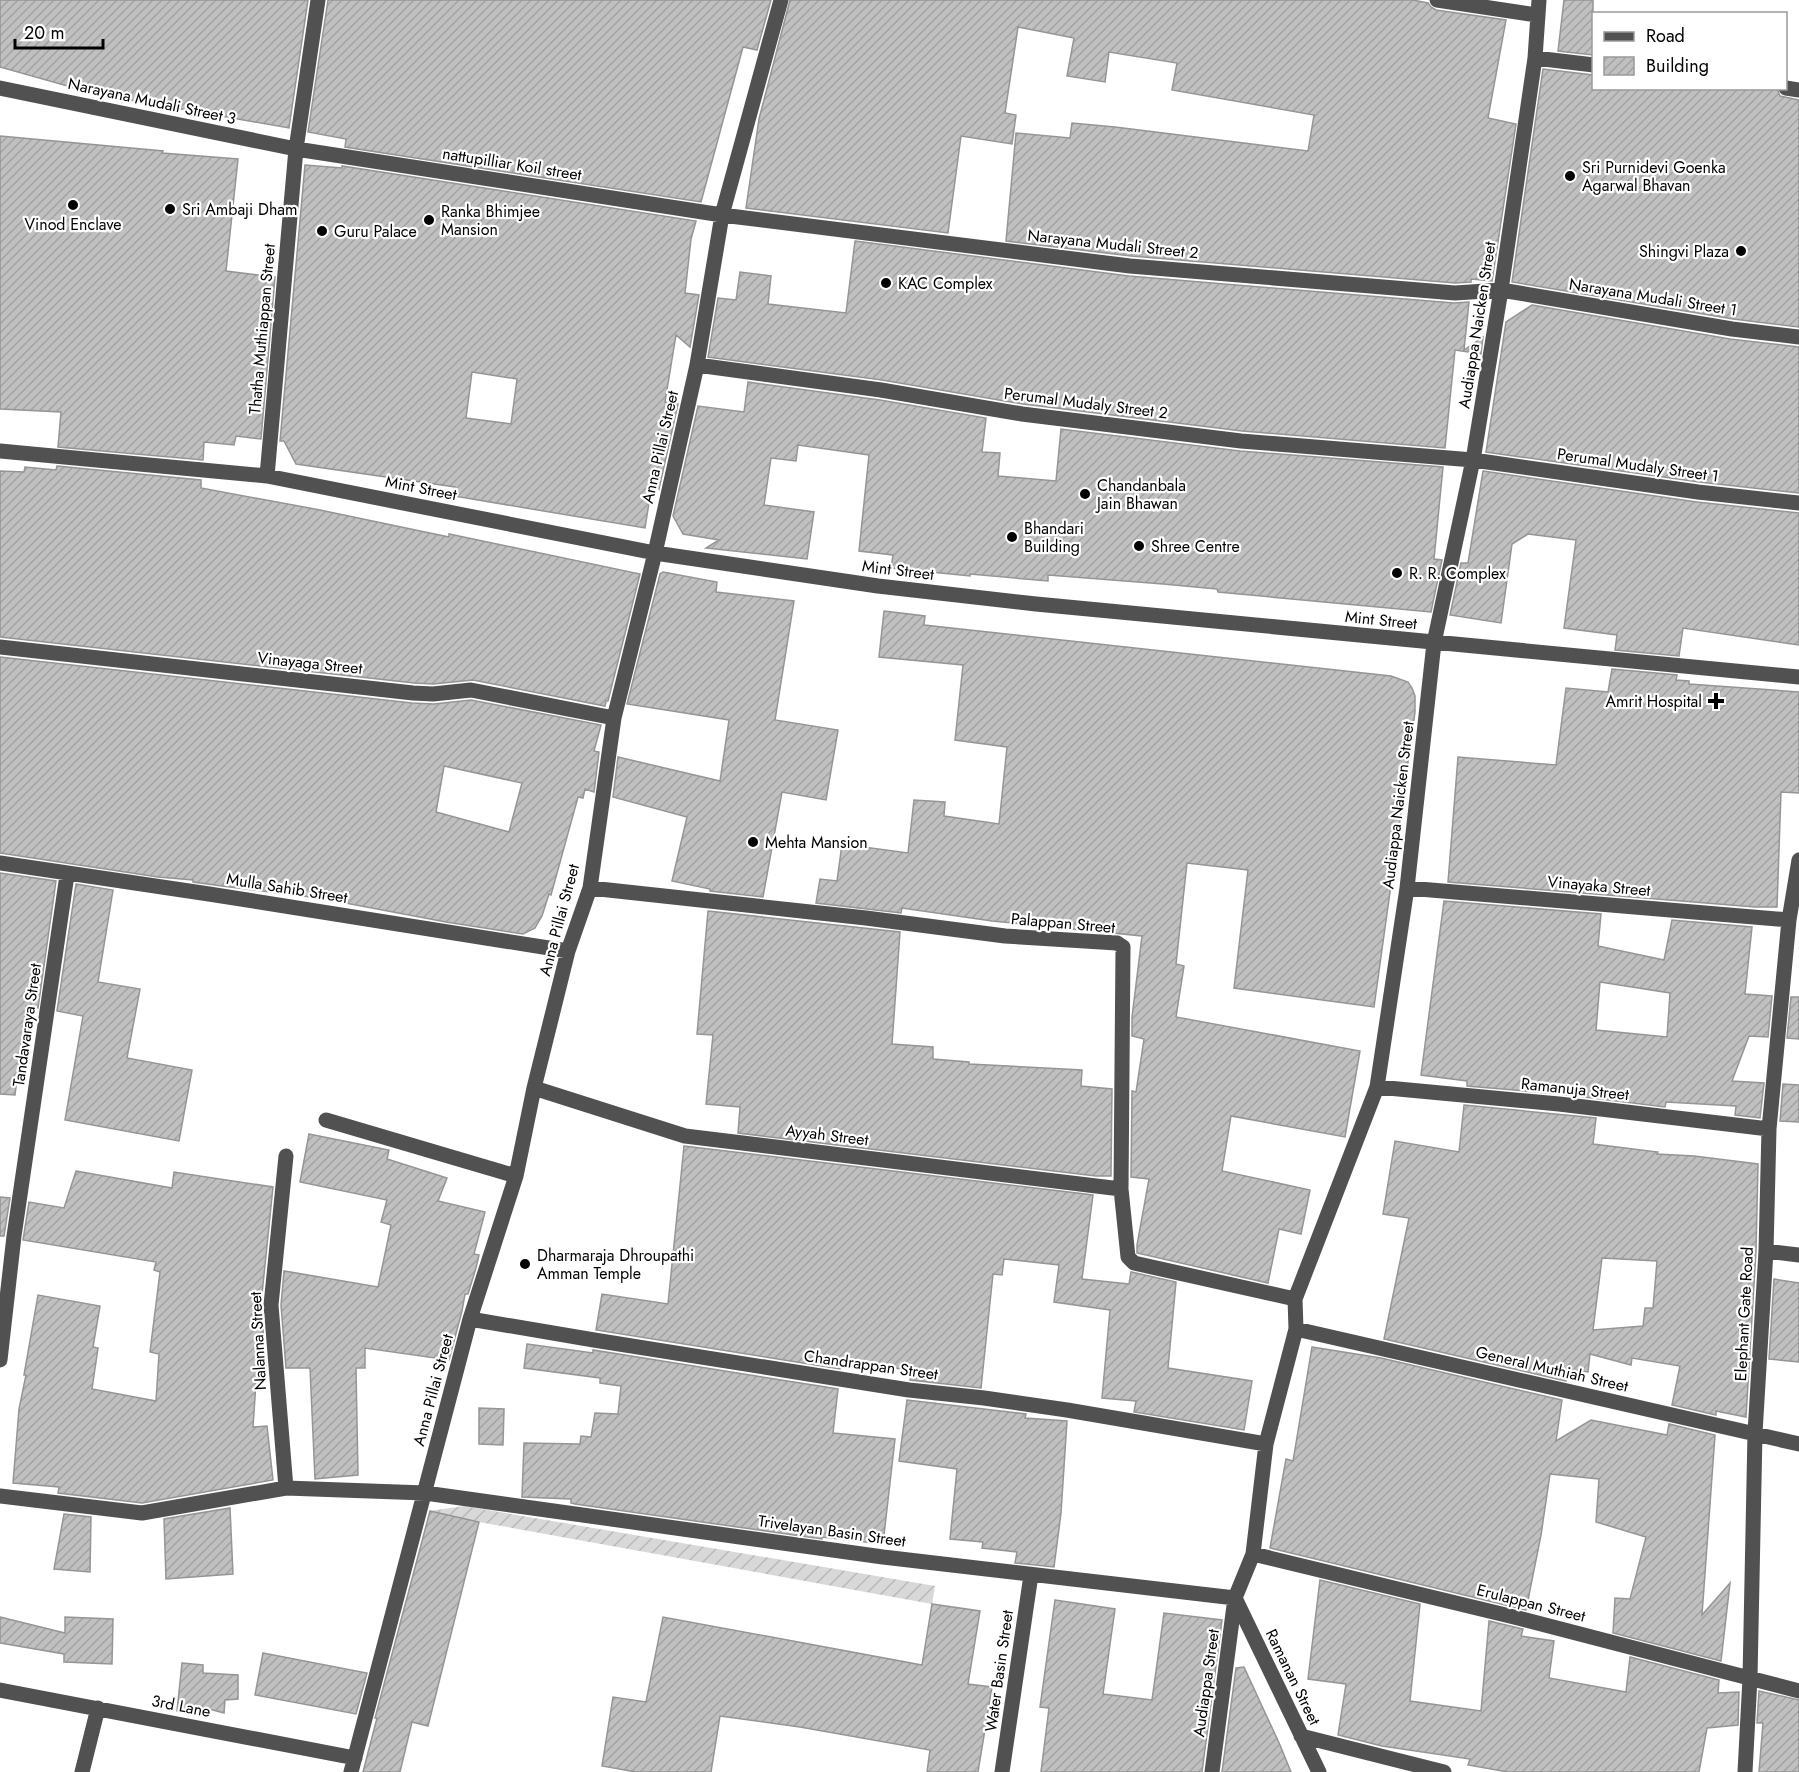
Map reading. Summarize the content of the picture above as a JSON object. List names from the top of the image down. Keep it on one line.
{"streets":{"street":["Narayana Mudali Street 3","nattupilliar Koil street","Narayana Mudali Street 2","Narayana Mudali Street 1","Audiappa Naicken Street","Thatha Muthiappan Street","Perumal Mudaly Street 2","Anna Pillai Street","Perumal Mudaly Street 1","Mint Street","Vinayaga Street","Vinayaka Street","Mulla Sahib Street","Palappan Street","Tandavaraya Street","Ramanuja Street","Ayyah Street","Elephant Gate Road","Nalanna Street","Chandrappan Street","General Muthiah Street","Trivelayan Basin Street","Erulappan Street","Water Basin Street","Ramanan Street","Audiappa Street","3rd Lane"]},"crossings":[["Narayana Mudali Street 3","nattupilliar Koil street"],["Narayana Mudali Street 3","Thatha Muthiappan Street"],["nattupilliar Koil street","Narayana Mudali Street 2"],["nattupilliar Koil street","Thatha Muthiappan Street"],["nattupilliar Koil street","Anna Pillai Street"],["Narayana Mudali Street 2","Narayana Mudali Street 1"],["Narayana Mudali Street 2","Audiappa Naicken Street"],["Narayana Mudali Street 2","Anna Pillai Street"],["Narayana Mudali Street 1","Audiappa Naicken Street"],["Audiappa Naicken Street","Perumal Mudaly Street 2"],["Audiappa Naicken Street","Perumal Mudaly Street 1"],["Audiappa Naicken Street","Mint Street"],["Audiappa Naicken Street","Vinayaka Street"],["Audiappa Naicken Street","Palappan Street"],["Audiappa Naicken Street","Ramanuja Street"],["Audiappa Naicken Street","Chandrappan Street"],["Audiappa Naicken Street","General Muthiah Street"],["Audiappa Naicken Street","Trivelayan Basin Street"],["Audiappa Naicken Street","Erulappan Street"],["Audiappa Naicken Street","Ramanan Street"],["Audiappa Naicken Street","Audiappa Street"],["Thatha Muthiappan Street","Mint Street"],["Perumal Mudaly Street 2","Anna Pillai Street"],["Perumal Mudaly Street 2","Perumal Mudaly Street 1"],["Anna Pillai Street","Mint Street"],["Anna Pillai Street","Vinayaga Street"],["Anna Pillai Street","Mulla Sahib Street"],["Anna Pillai Street","Palappan Street"],["Anna Pillai Street","Ayyah Street"],["Anna Pillai Street","Chandrappan Street"],["Anna Pillai Street","Trivelayan Basin Street"],["Anna Pillai Street","3rd Lane"],["Vinayaka Street","Elephant Gate Road"],["Mulla Sahib Street","Tandavaraya Street"],["Palappan Street","Ayyah Street"],["Ramanuja Street","Elephant Gate Road"],["Elephant Gate Road","General Muthiah Street"],["Elephant Gate Road","Erulappan Street"],["Nalanna Street","Trivelayan Basin Street"],["Trivelayan Basin Street","Water Basin Street"],["Trivelayan Basin Street","Ramanan Street"],["Trivelayan Basin Street","Audiappa Street"],["Ramanan Street","Audiappa Street"]],"places":{"other":["Sri Purnidevi Goenka Agarwal Bhavan","Vinod Enclave","Sri Ambaji Dham","Ranka Bhimjee Mansion","Guru Palace","Shingvi Plaza","KAC Complex","Chandanbala Jain Bhawan","Bhandari Building","Shree Centre","R. R. Complex","Mehta Mansion","Dharmaraja Dhroupathi Amman Temple"],"health":["Amrit Hospital"]},"legend":["Road","Building"],"scale_bar":"20 m"}
